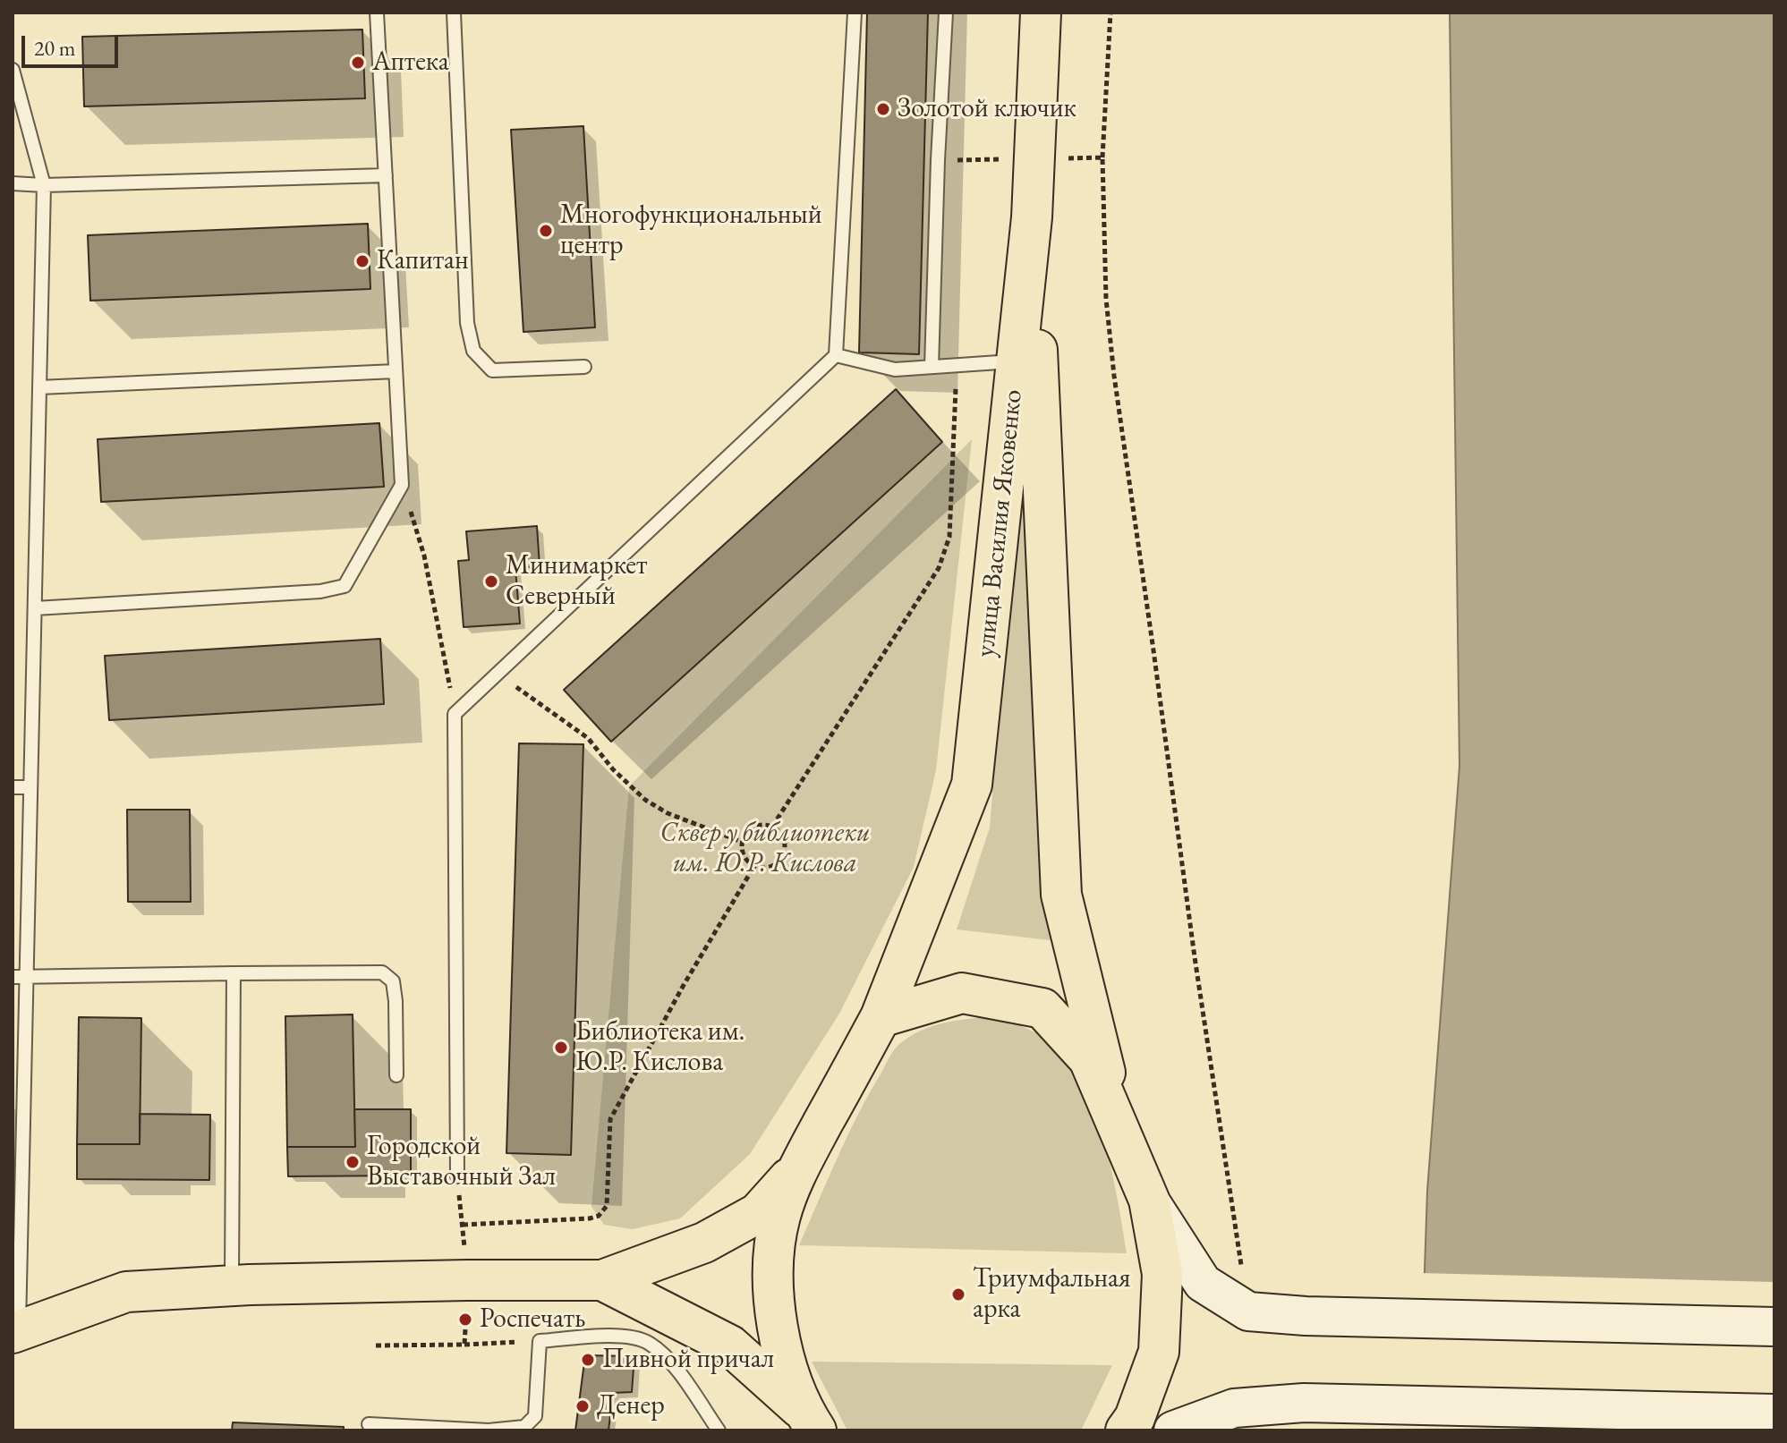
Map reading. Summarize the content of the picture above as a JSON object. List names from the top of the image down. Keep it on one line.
{"streets":{"main road":["улица Василия Яковенко"]},"parks":["Сквер у библиотеки им. Ю.Р. Кислова"],"places":["Аптека","Золотой ключик","Многофункциональный центр","Капитан","Минимаркет Северный","Библиотека им. Ю.Р. Кислова","Городской Выставочный Зал","Триумфальная арка","Роспечать","Пивной причал","Денер"],"scale_bar":"20 m"}
